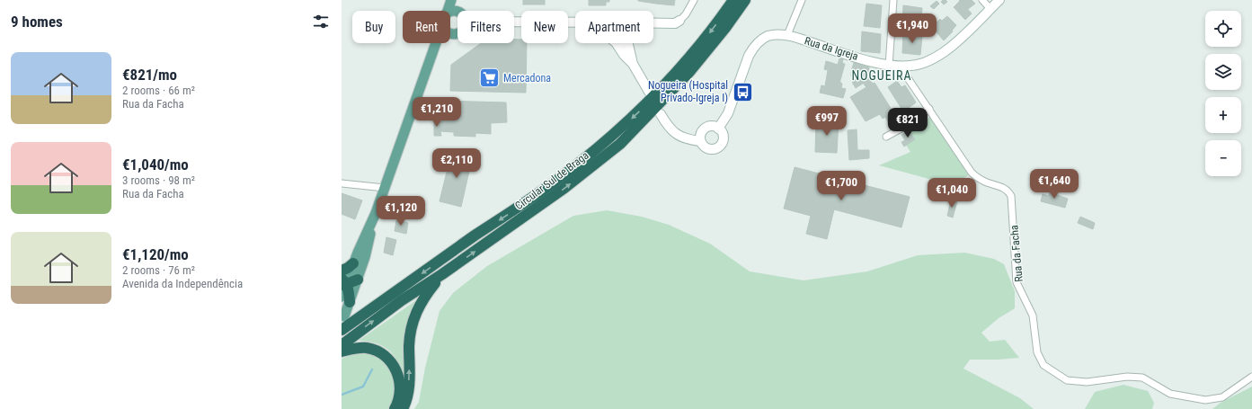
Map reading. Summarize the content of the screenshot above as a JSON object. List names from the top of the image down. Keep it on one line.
{"streets":{"highway":["Circular Sul de Braga"],"street":["Rua da Igreja","Rua da Facha"]},"crossings":[["Rua da Igreja","Rua da Facha"]],"districts":["NOGUEIRA"],"places":{"supermarket":["Mercadona"],"bus stop":["Nogueira (Hospital Privado-Igreja I)"]},"page":{"heading":"9 homes","map_buttons":["+","−"],"chip":["Buy","Rent","Filters","New","Apartment"],"price":["€1,940","€1,210","€997","€821","€2,110","€1,640","€1,700","€1,040","€1,120"],"list":[{"name":"€821/mo","note":"2 rooms · 66 m² · Rua da Facha"},{"name":"€1,040/mo","note":"3 rooms · 98 m² · Rua da Facha"},{"name":"€1,120/mo","note":"2 rooms · 76 m² · Avenida da Independência"}]}}
